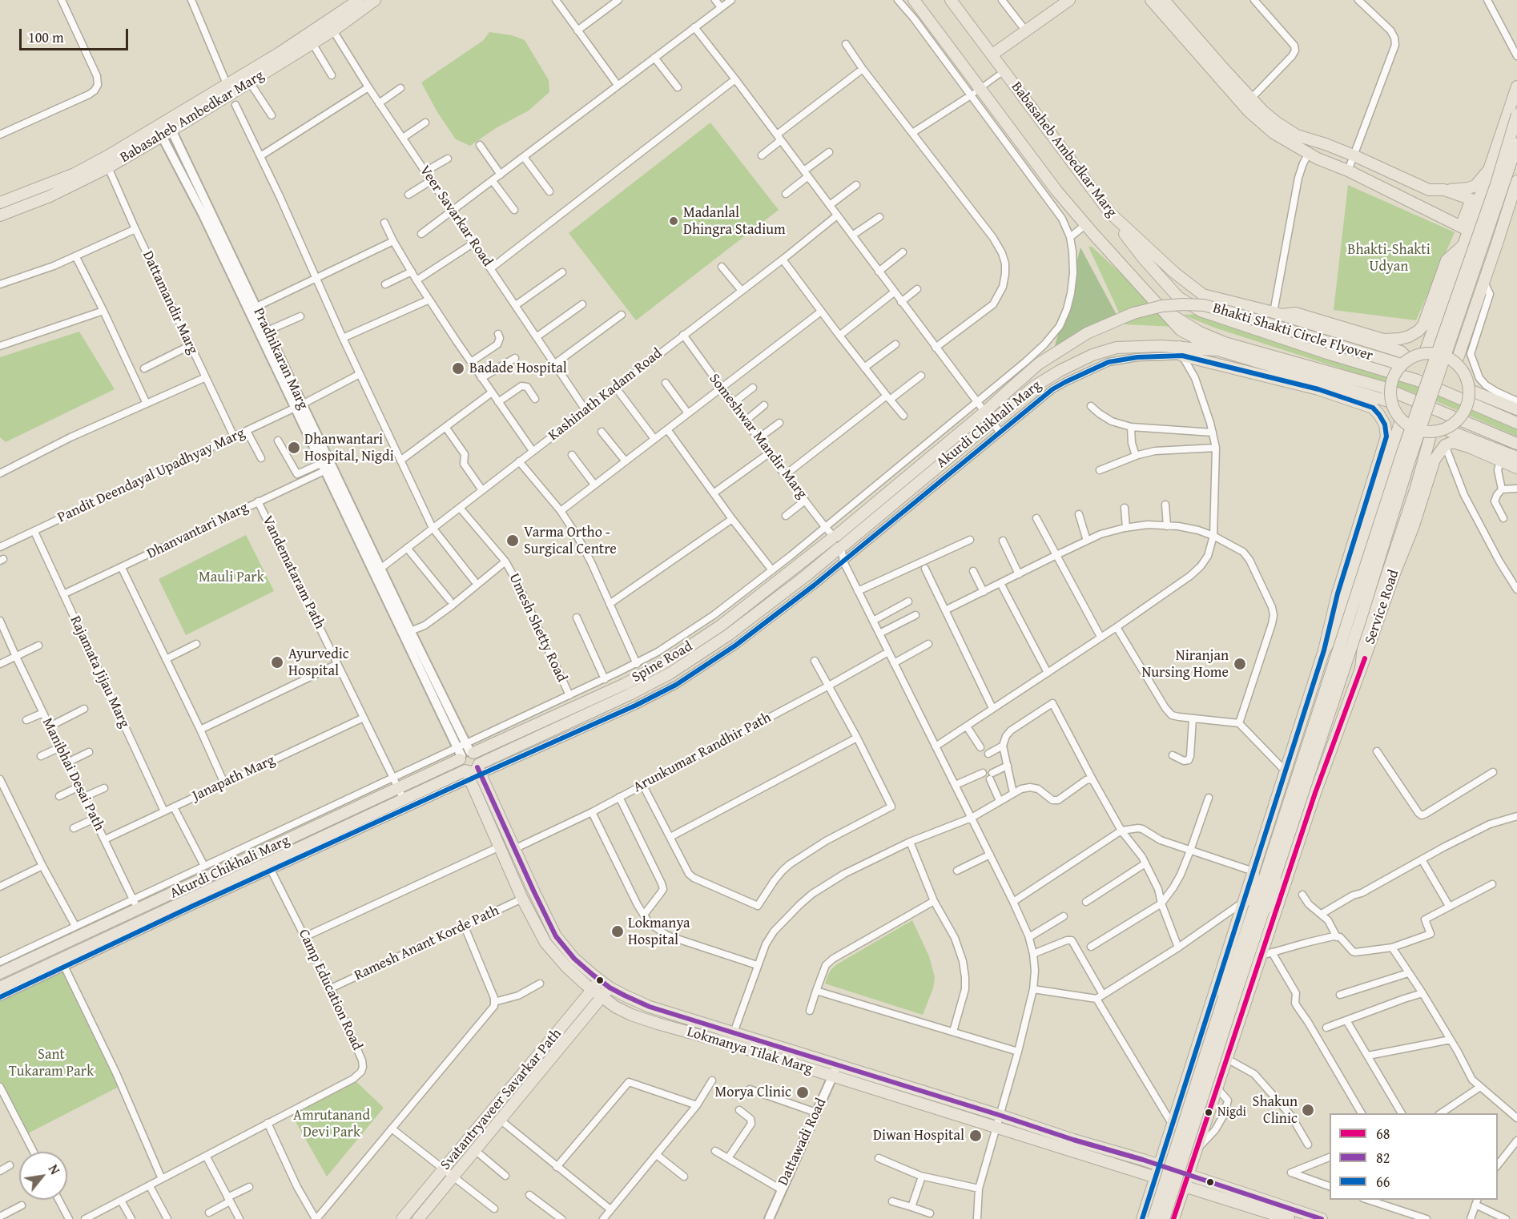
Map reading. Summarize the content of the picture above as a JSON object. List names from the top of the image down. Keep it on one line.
{"streets":{"main road":["Babasaheb Ambedkar Marg","Bhakti Shakti Circle Flyover","Akurdi Chikhali Marg","Service Road","Spine Road","Lokmanya Tilak Marg","Svatantryaveer Savarkar Path"],"street":["Veer Savarkar Road","Dattamandir Marg","Pradhikaran Marg","Kashinath Kadam Road","Someshwar Mandir Marg","Pandit Deendayal Upadhyay Marg","Dhanvantari Marg","Vandemataram Path","Umesh Shetty Road","Rajamata Jijau Marg","Arunkumar Randhir Path","Manibhai Desai Path","Janapath Marg","Ramesh Anant Korde Path","Camp Education Road","Dattawadi Road"]},"crossings":[["Babasaheb Ambedkar Marg","Veer Savarkar Road"],["Babasaheb Ambedkar Marg","Dattamandir Marg"],["Babasaheb Ambedkar Marg","Pradhikaran Marg"],["Veer Savarkar Road","Kashinath Kadam Road"],["Dattamandir Marg","Pandit Deendayal Upadhyay Marg"],["Bhakti Shakti Circle Flyover","Akurdi Chikhali Marg"],["Pradhikaran Marg","Kashinath Kadam Road"],["Pradhikaran Marg","Akurdi Chikhali Marg"],["Pradhikaran Marg","Pandit Deendayal Upadhyay Marg"],["Pradhikaran Marg","Dhanvantari Marg"],["Pradhikaran Marg","Umesh Shetty Road"],["Pradhikaran Marg","Spine Road"],["Kashinath Kadam Road","Someshwar Mandir Marg"],["Kashinath Kadam Road","Umesh Shetty Road"],["Akurdi Chikhali Marg","Someshwar Mandir Marg"],["Akurdi Chikhali Marg","Vandemataram Path"],["Akurdi Chikhali Marg","Spine Road"],["Akurdi Chikhali Marg","Manibhai Desai Path"],["Akurdi Chikhali Marg","Camp Education Road"],["Akurdi Chikhali Marg","Lokmanya Tilak Marg"],["Someshwar Mandir Marg","Spine Road"],["Pandit Deendayal Upadhyay Marg","Rajamata Jijau Marg"],["Dhanvantari Marg","Vandemataram Path"],["Dhanvantari Marg","Rajamata Jijau Marg"],["Vandemataram Path","Janapath Marg"],["Service Road","Lokmanya Tilak Marg"],["Rajamata Jijau Marg","Janapath Marg"],["Arunkumar Randhir Path","Lokmanya Tilak Marg"],["Manibhai Desai Path","Janapath Marg"],["Ramesh Anant Korde Path","Camp Education Road"],["Ramesh Anant Korde Path","Lokmanya Tilak Marg"],["Lokmanya Tilak Marg","Svatantryaveer Savarkar Path"],["Lokmanya Tilak Marg","Dattawadi Road"]],"parks":["Bhakti-Shakti Udyan","Mauli Park","Sant Tukaram Park","Amrutanand Devi Park"],"places":["Madanlal Dhingra Stadium","Badade Hospital","Dhanwantari Hospital, Nigdi","Varma Ortho - Surgical Centre","Ayurvedic Hospital","Niranjan Nursing Home","Lokmanya Hospital","Morya Clinic","Shakun Clinic","Nigdi","Diwan Hospital"],"lines":["transit line 66","transit line 68","transit line 82"],"legend":["68","82","66"],"scale_bar":"100 m","north":"top right"}
